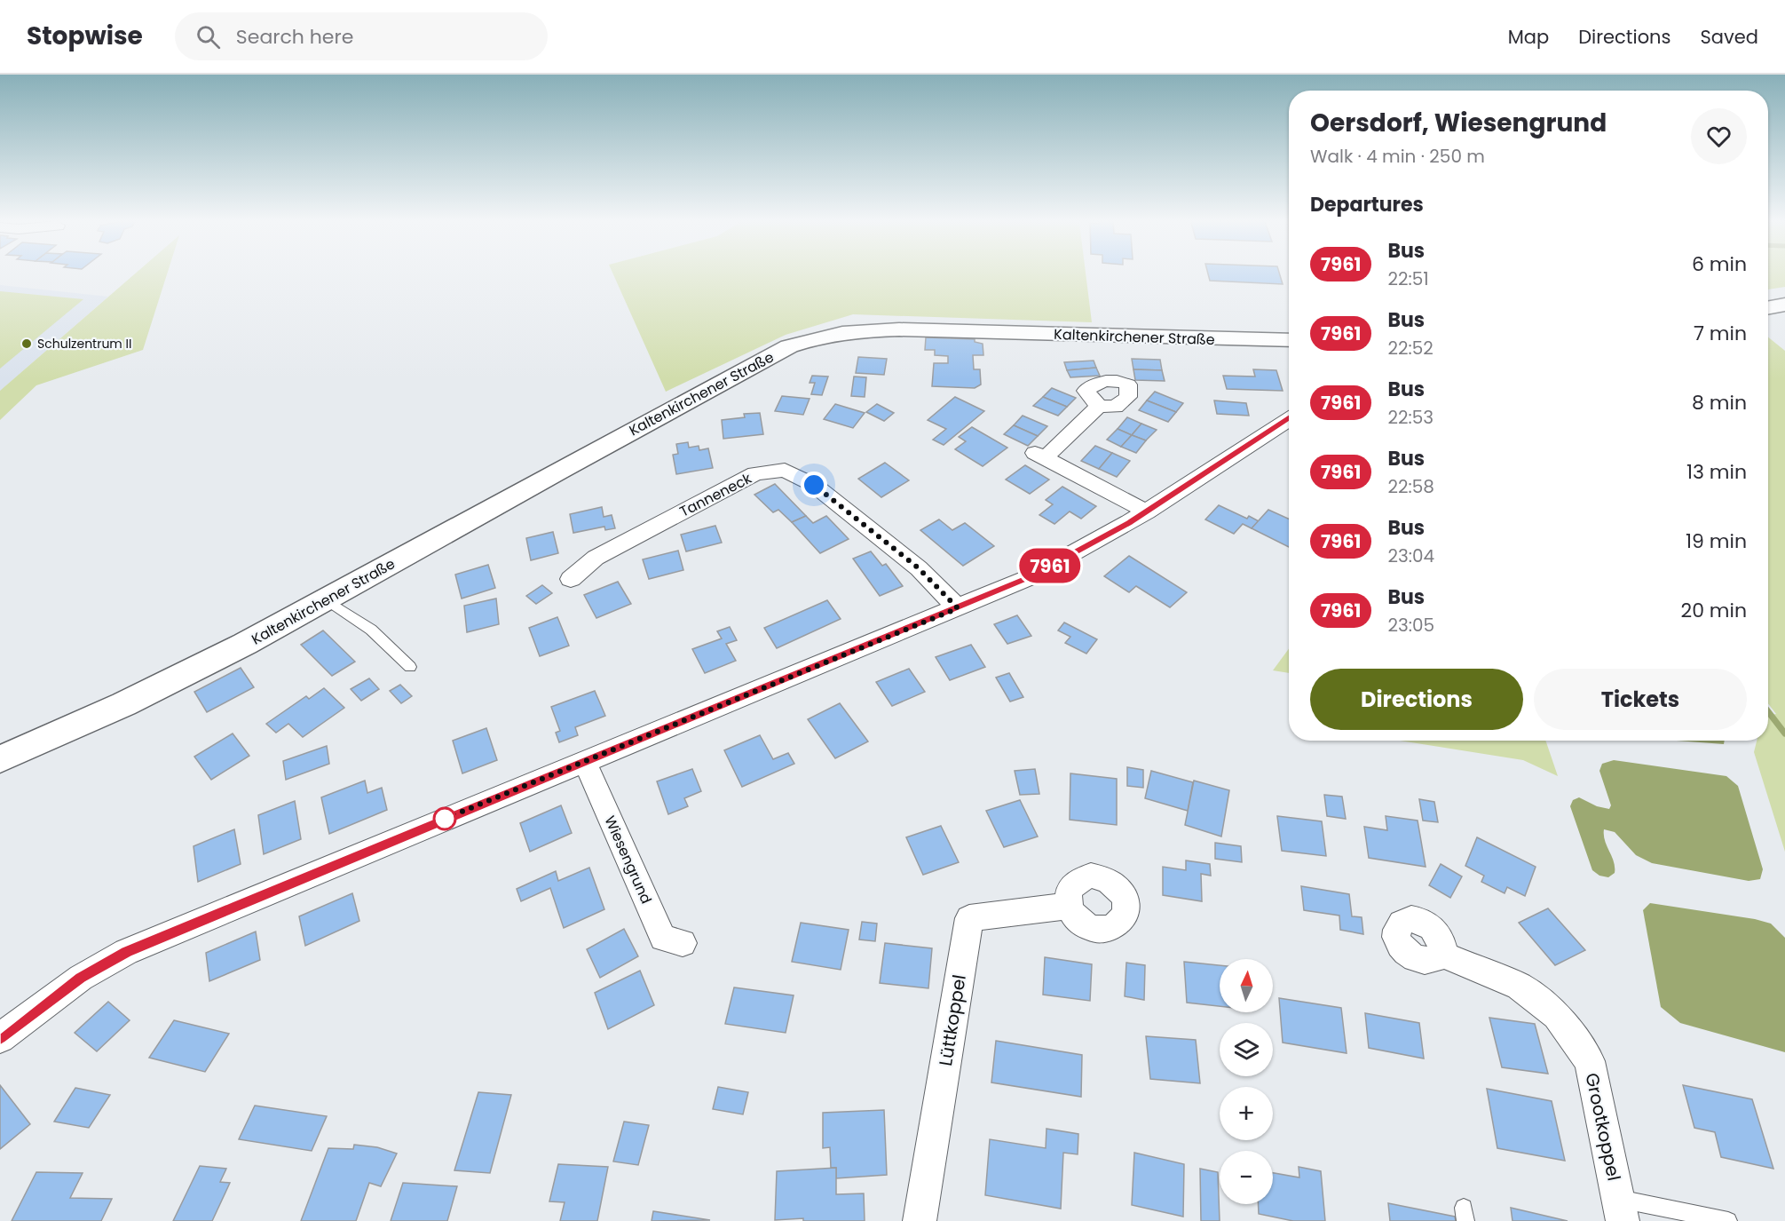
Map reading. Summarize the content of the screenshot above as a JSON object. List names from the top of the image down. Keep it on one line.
{"streets":{"main road":["Kaltenkirchener Straße"],"street":["Tanneneck","Wiesengrund","Lüttkoppel","Grootkoppel"]},"places":["Schulzentrum II"],"lines":["bus line 7961"],"north":"top","page":{"header":"Stopwise","search":"Search here","nav":["Map","Directions","Saved"],"on_map":"7961","heading":[["Oersdorf, Wiesengrund","Walk · 4 min · 250 m"],"Departures"],"list":[{"mark":"7961","name":"Bus","note":"22:51","value":"6 min"},{"mark":"7961","name":"Bus","note":"22:52","value":"7 min"},{"mark":"7961","name":"Bus","note":"22:53","value":"8 min"},{"mark":"7961","name":"Bus","note":"22:58","value":"13 min"},{"mark":"7961","name":"Bus","note":"23:04","value":"19 min"},{"mark":"7961","name":"Bus","note":"23:05","value":"20 min"}],"buttons":["Directions","Tickets"],"map_buttons":["+","−"]}}
